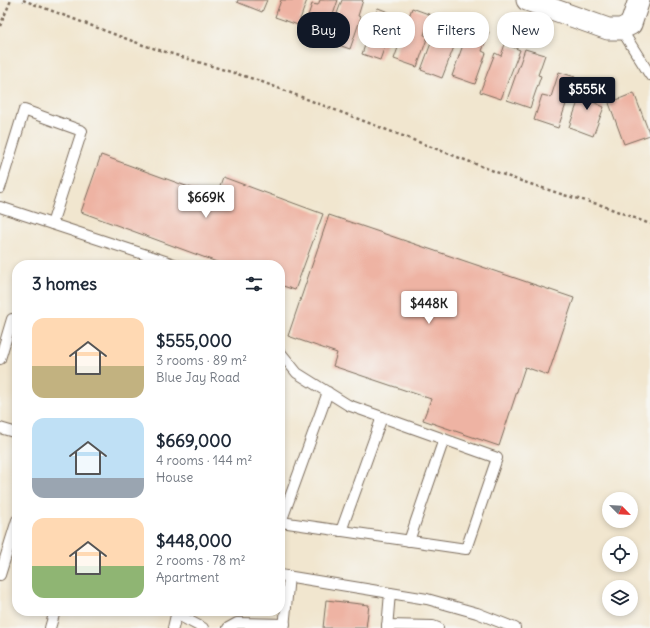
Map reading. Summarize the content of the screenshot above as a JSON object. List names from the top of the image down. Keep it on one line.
{"north":"bottom right","page":{"chip":["Buy","Rent","Filters","New"],"price":["$555K","$669K","$448K"],"heading":"3 homes","list":[{"name":"$555,000","note":"3 rooms · 89 m² · Blue Jay Road"},{"name":"$669,000","note":"4 rooms · 144 m² · House"},{"name":"$448,000","note":"2 rooms · 78 m² · Apartment"}]}}
